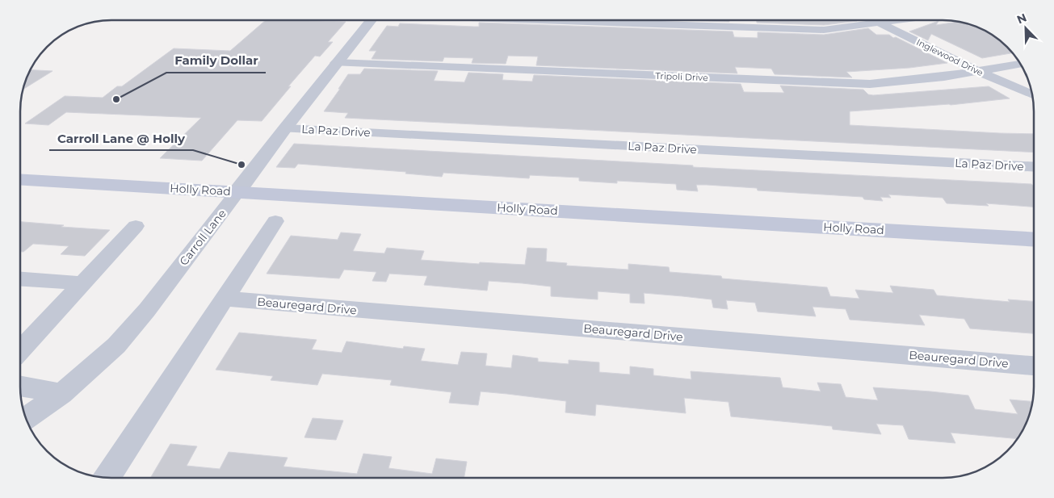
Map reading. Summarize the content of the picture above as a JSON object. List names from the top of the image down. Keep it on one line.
{"streets":{"main road":["Holly Road"],"street":["Inglewood Drive","Tripoli Drive","La Paz Drive","Carroll Lane","Beauregard Drive"]},"crossings":[["Inglewood Drive","Tripoli Drive"],["Tripoli Drive","Carroll Lane"],["La Paz Drive","Carroll Lane"],["Holly Road","Carroll Lane"]],"places":["Family Dollar","Carroll Lane @ Holly"],"north":"top left"}
